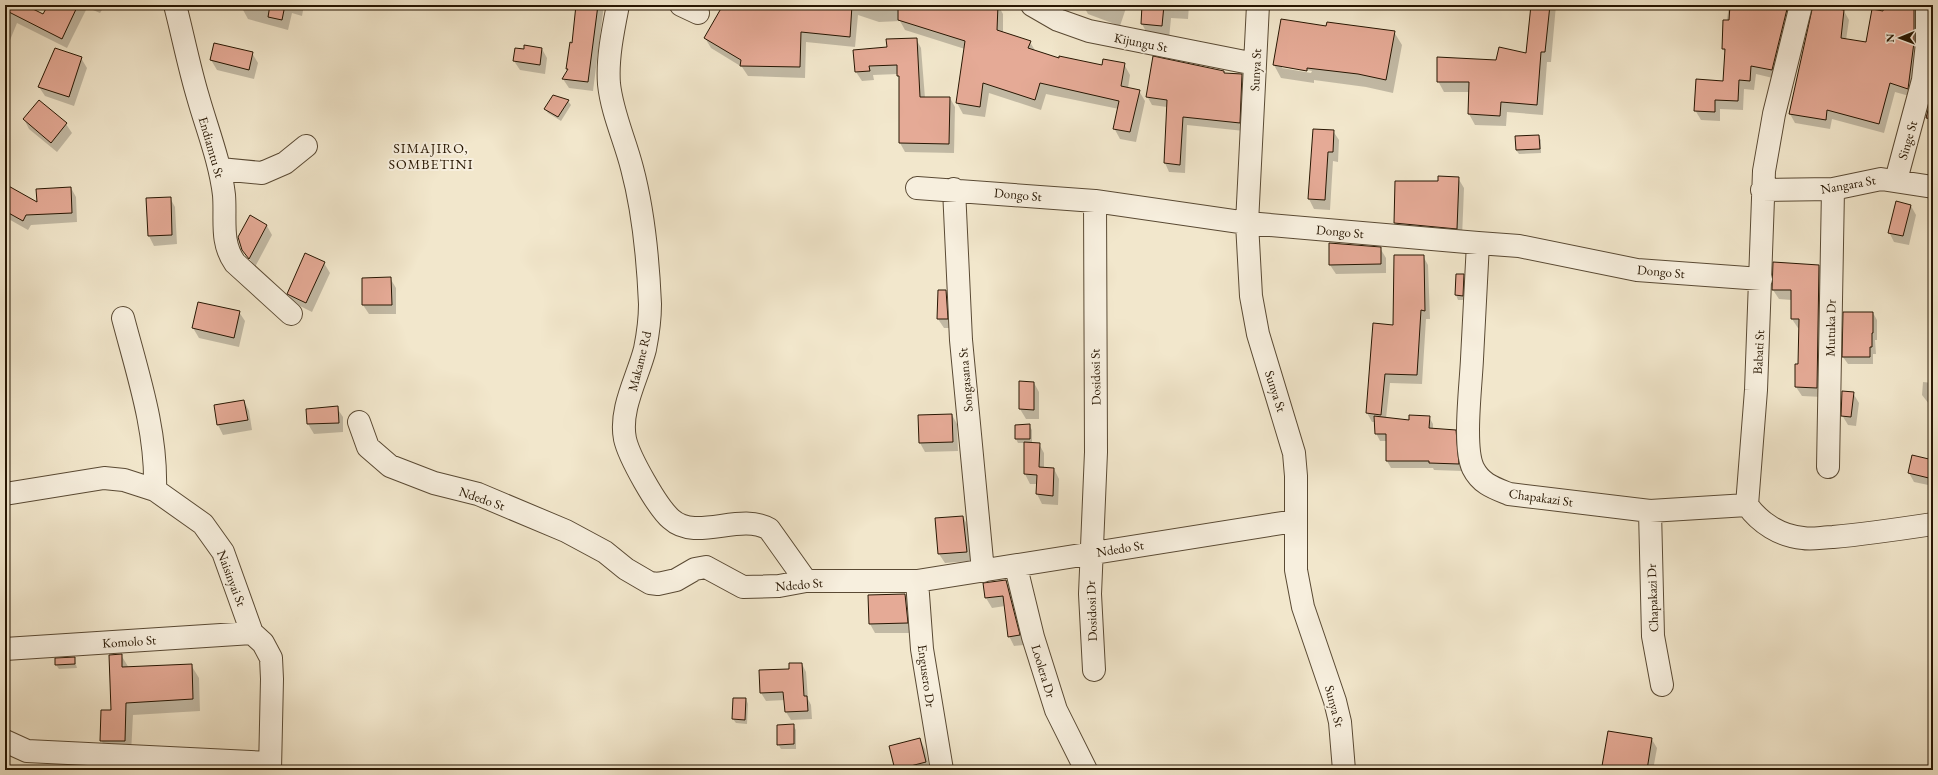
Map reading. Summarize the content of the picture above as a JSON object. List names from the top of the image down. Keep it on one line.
{"streets":{"street":["Kijungu St","Sunya St","Singe St","Endiamtu St","Nangara St","Dongo St","Mutuka Dr","Babati St","Makame Rd","Dosidosi St","Songasana St","Chapakazi St","Ndedo St","Naisinyai St","Chapakazi Dr","Dosidosi Dr","Komolo St","Loolera Dr","Engusero Dr"]},"crossings":[["Kijungu St","Sunya St"],["Sunya St","Dongo St"],["Sunya St","Ndedo St"],["Singe St","Nangara St"],["Nangara St","Mutuka Dr"],["Nangara St","Babati St"],["Dongo St","Babati St"],["Dongo St","Dosidosi St"],["Dongo St","Songasana St"],["Dongo St","Chapakazi St"],["Babati St","Chapakazi St"],["Makame Rd","Ndedo St"],["Dosidosi St","Ndedo St"],["Dosidosi St","Dosidosi Dr"],["Songasana St","Ndedo St"],["Chapakazi St","Chapakazi Dr"],["Ndedo St","Dosidosi Dr"],["Ndedo St","Loolera Dr"],["Ndedo St","Engusero Dr"],["Naisinyai St","Komolo St"]],"districts":["SIMAJIRO, SOMBETINI"],"north":"left"}
